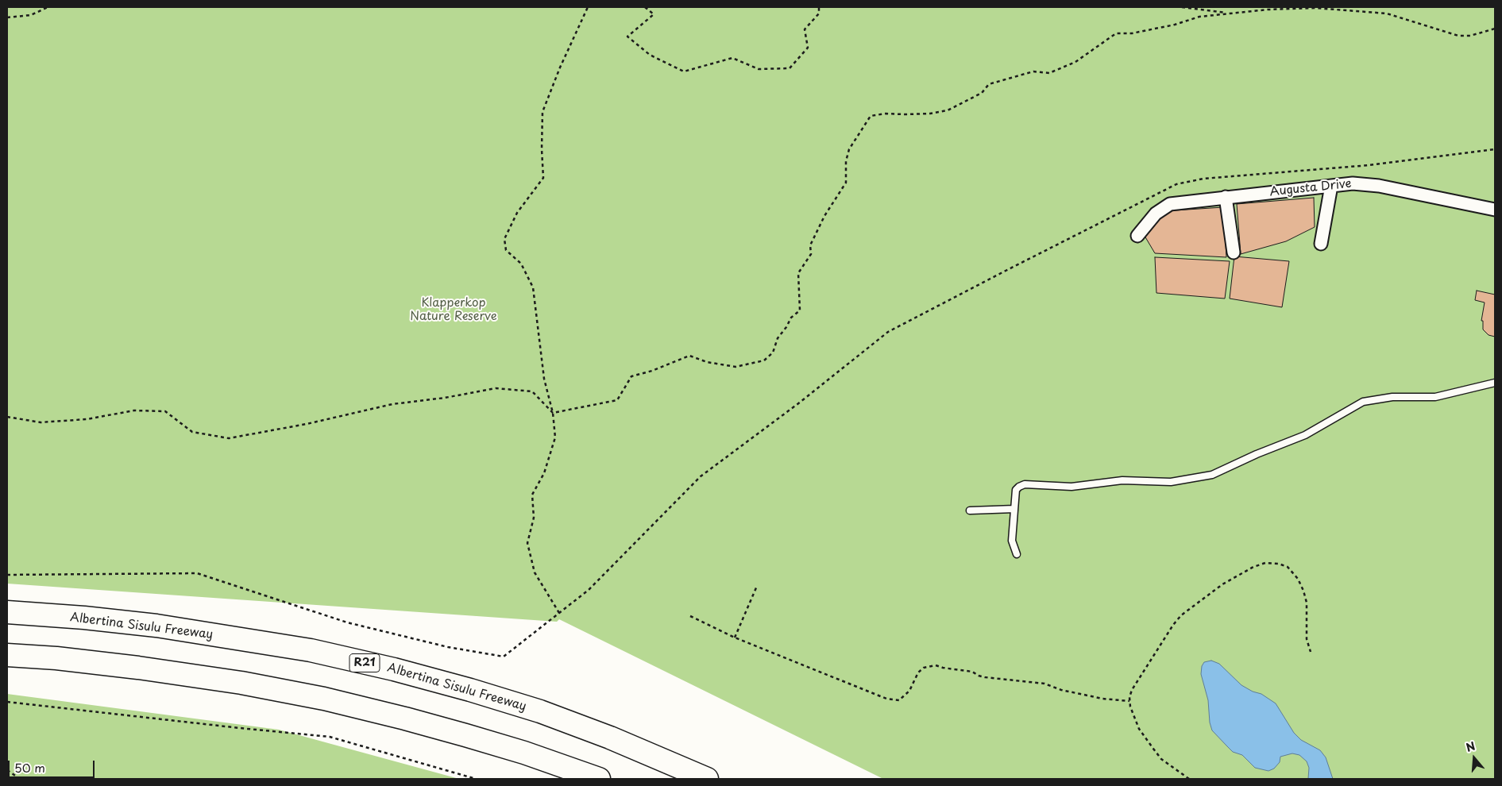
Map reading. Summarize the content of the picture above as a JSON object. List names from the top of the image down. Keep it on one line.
{"streets":{"highway":["Albertina Sisulu Freeway","R21"],"street":["Augusta Drive"]},"parks":["Klapperkop Nature Reserve"],"scale_bar":"50 m","north":"top"}
